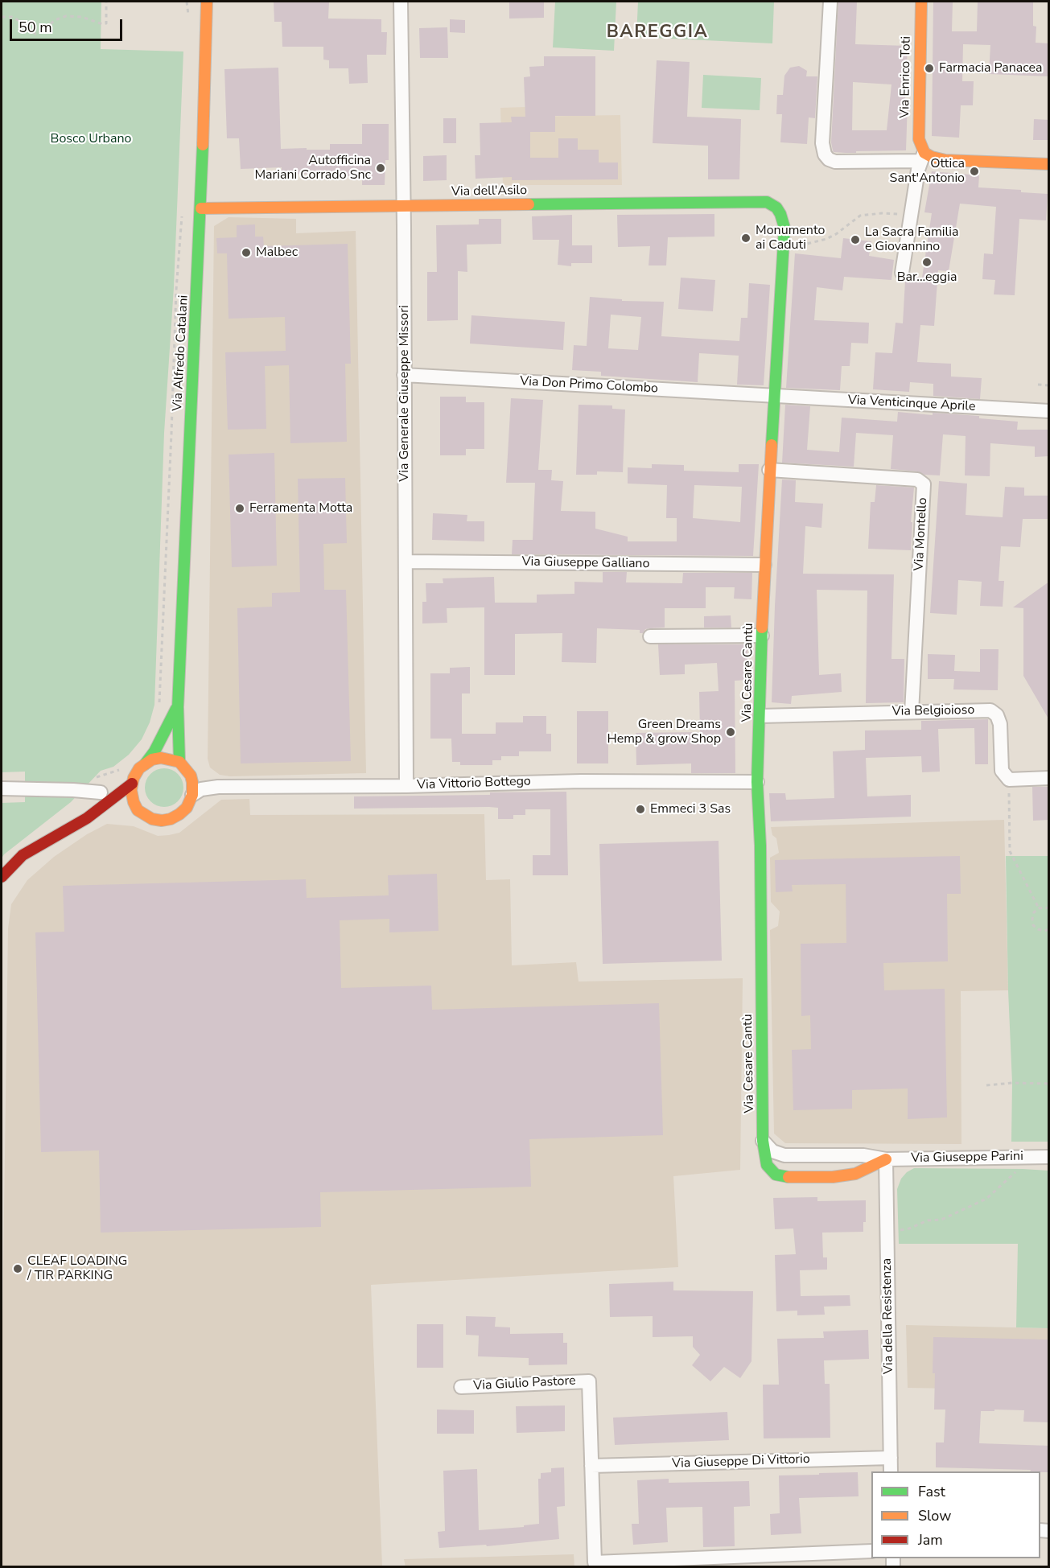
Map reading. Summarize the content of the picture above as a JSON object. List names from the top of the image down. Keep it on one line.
{"streets":{"street":["Via Enrico Toti","Via dell'Asilo","Via Alfredo Catalani","Via Don Primo Colombo","Via Generale Giuseppe Missori","Via Venticinque Aprile","Via Montello","Via Giuseppe Galliano","Via Cesare Cantù","Via Belgioioso","Via Vittorio Bottego","Via Giuseppe Parini","Via della Resistenza","Via Giulio Pastore","Via Giuseppe Di Vittorio"]},"crossings":[["Via dell'Asilo","Via Alfredo Catalani"],["Via dell'Asilo","Via Generale Giuseppe Missori"],["Via dell'Asilo","Via Cesare Cantù"],["Via Alfredo Catalani","Via Vittorio Bottego"],["Via Don Primo Colombo","Via Generale Giuseppe Missori"],["Via Don Primo Colombo","Via Venticinque Aprile"],["Via Don Primo Colombo","Via Cesare Cantù"],["Via Generale Giuseppe Missori","Via Giuseppe Galliano"],["Via Generale Giuseppe Missori","Via Vittorio Bottego"],["Via Venticinque Aprile","Via Cesare Cantù"],["Via Montello","Via Cesare Cantù"],["Via Montello","Via Belgioioso"],["Via Giuseppe Galliano","Via Cesare Cantù"],["Via Cesare Cantù","Via Belgioioso"],["Via Cesare Cantù","Via Vittorio Bottego"],["Via Cesare Cantù","Via Giuseppe Parini"],["Via Giuseppe Parini","Via della Resistenza"],["Via della Resistenza","Via Giuseppe Di Vittorio"],["Via Giulio Pastore","Via Giuseppe Di Vittorio"]],"districts":["BAREGGIA"],"parks":["Bosco Urbano"],"places":["Farmacia Panacea","Autofficina Mariani Corrado Snc","Ottica Sant'Antonio","Monumento ai Caduti","La Sacra Familia e Giovannino","Malbec","Bar...eggia","Ferramenta Motta","Green Dreams Hemp & grow Shop","Emmeci 3 Sas","CLEAF LOADING / TIR PARKING"],"legend":["Fast","Slow","Jam"],"scale_bar":"50 m"}
